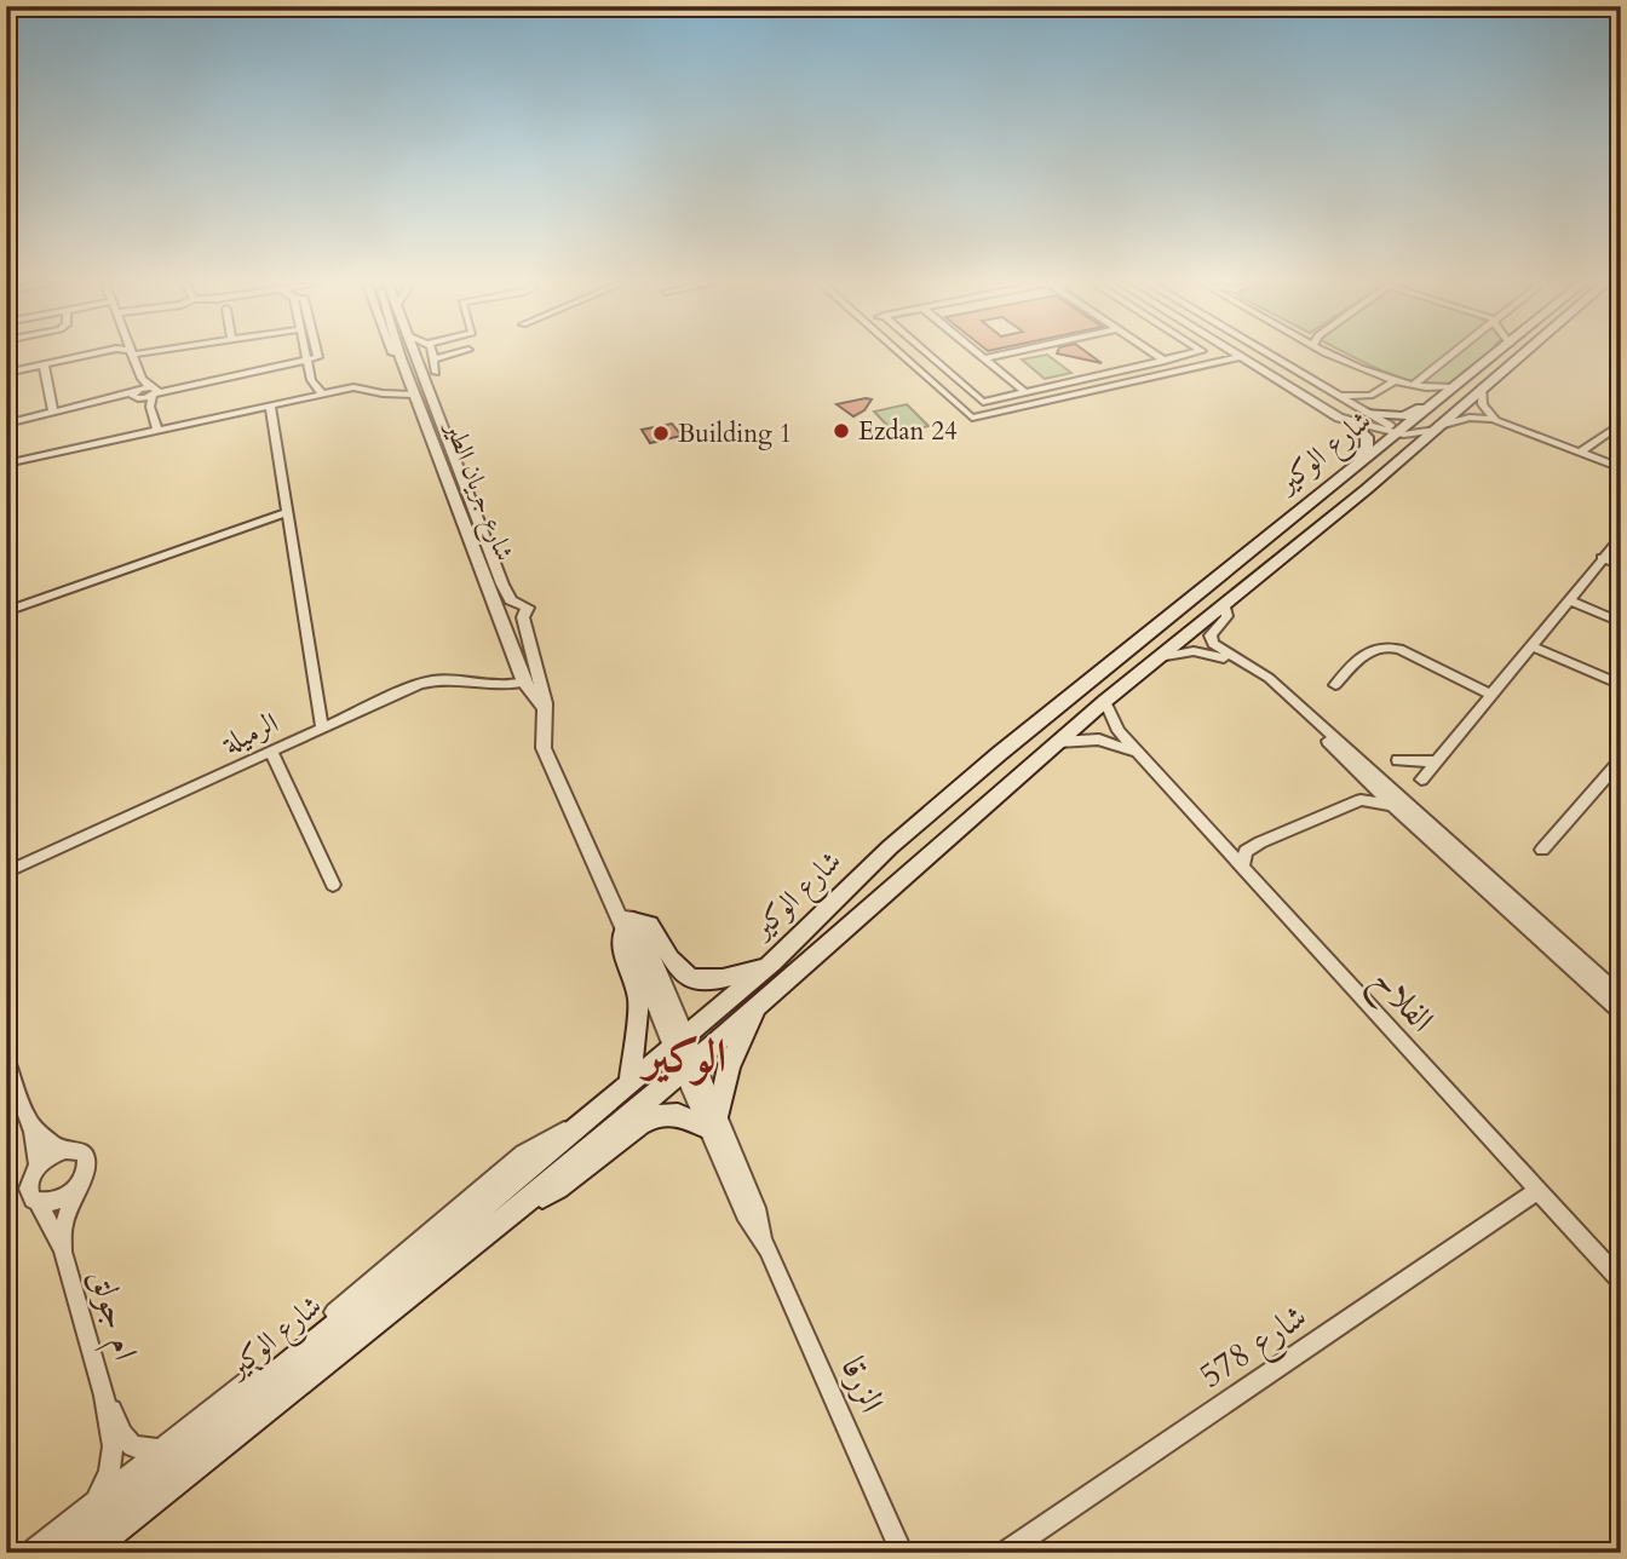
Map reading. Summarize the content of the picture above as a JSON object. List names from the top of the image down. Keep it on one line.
{"streets":{"main road":["شارع الوكير"],"street":["شارع جريان الطير","الرميلة","الفلاح","ام جولق","شارع 578","الزرقا"]},"crossings":[["شارع الوكير","شارع جريان الطير"],["شارع الوكير","الفلاح"],["شارع الوكير","الزرقا"],["شارع جريان الطير","الرميلة"],["شارع جريان الطير","الزرقا"],["الفلاح","شارع 578"]],"districts":["الوكير"],"places":["Ezdan 24","Building 1"]}
